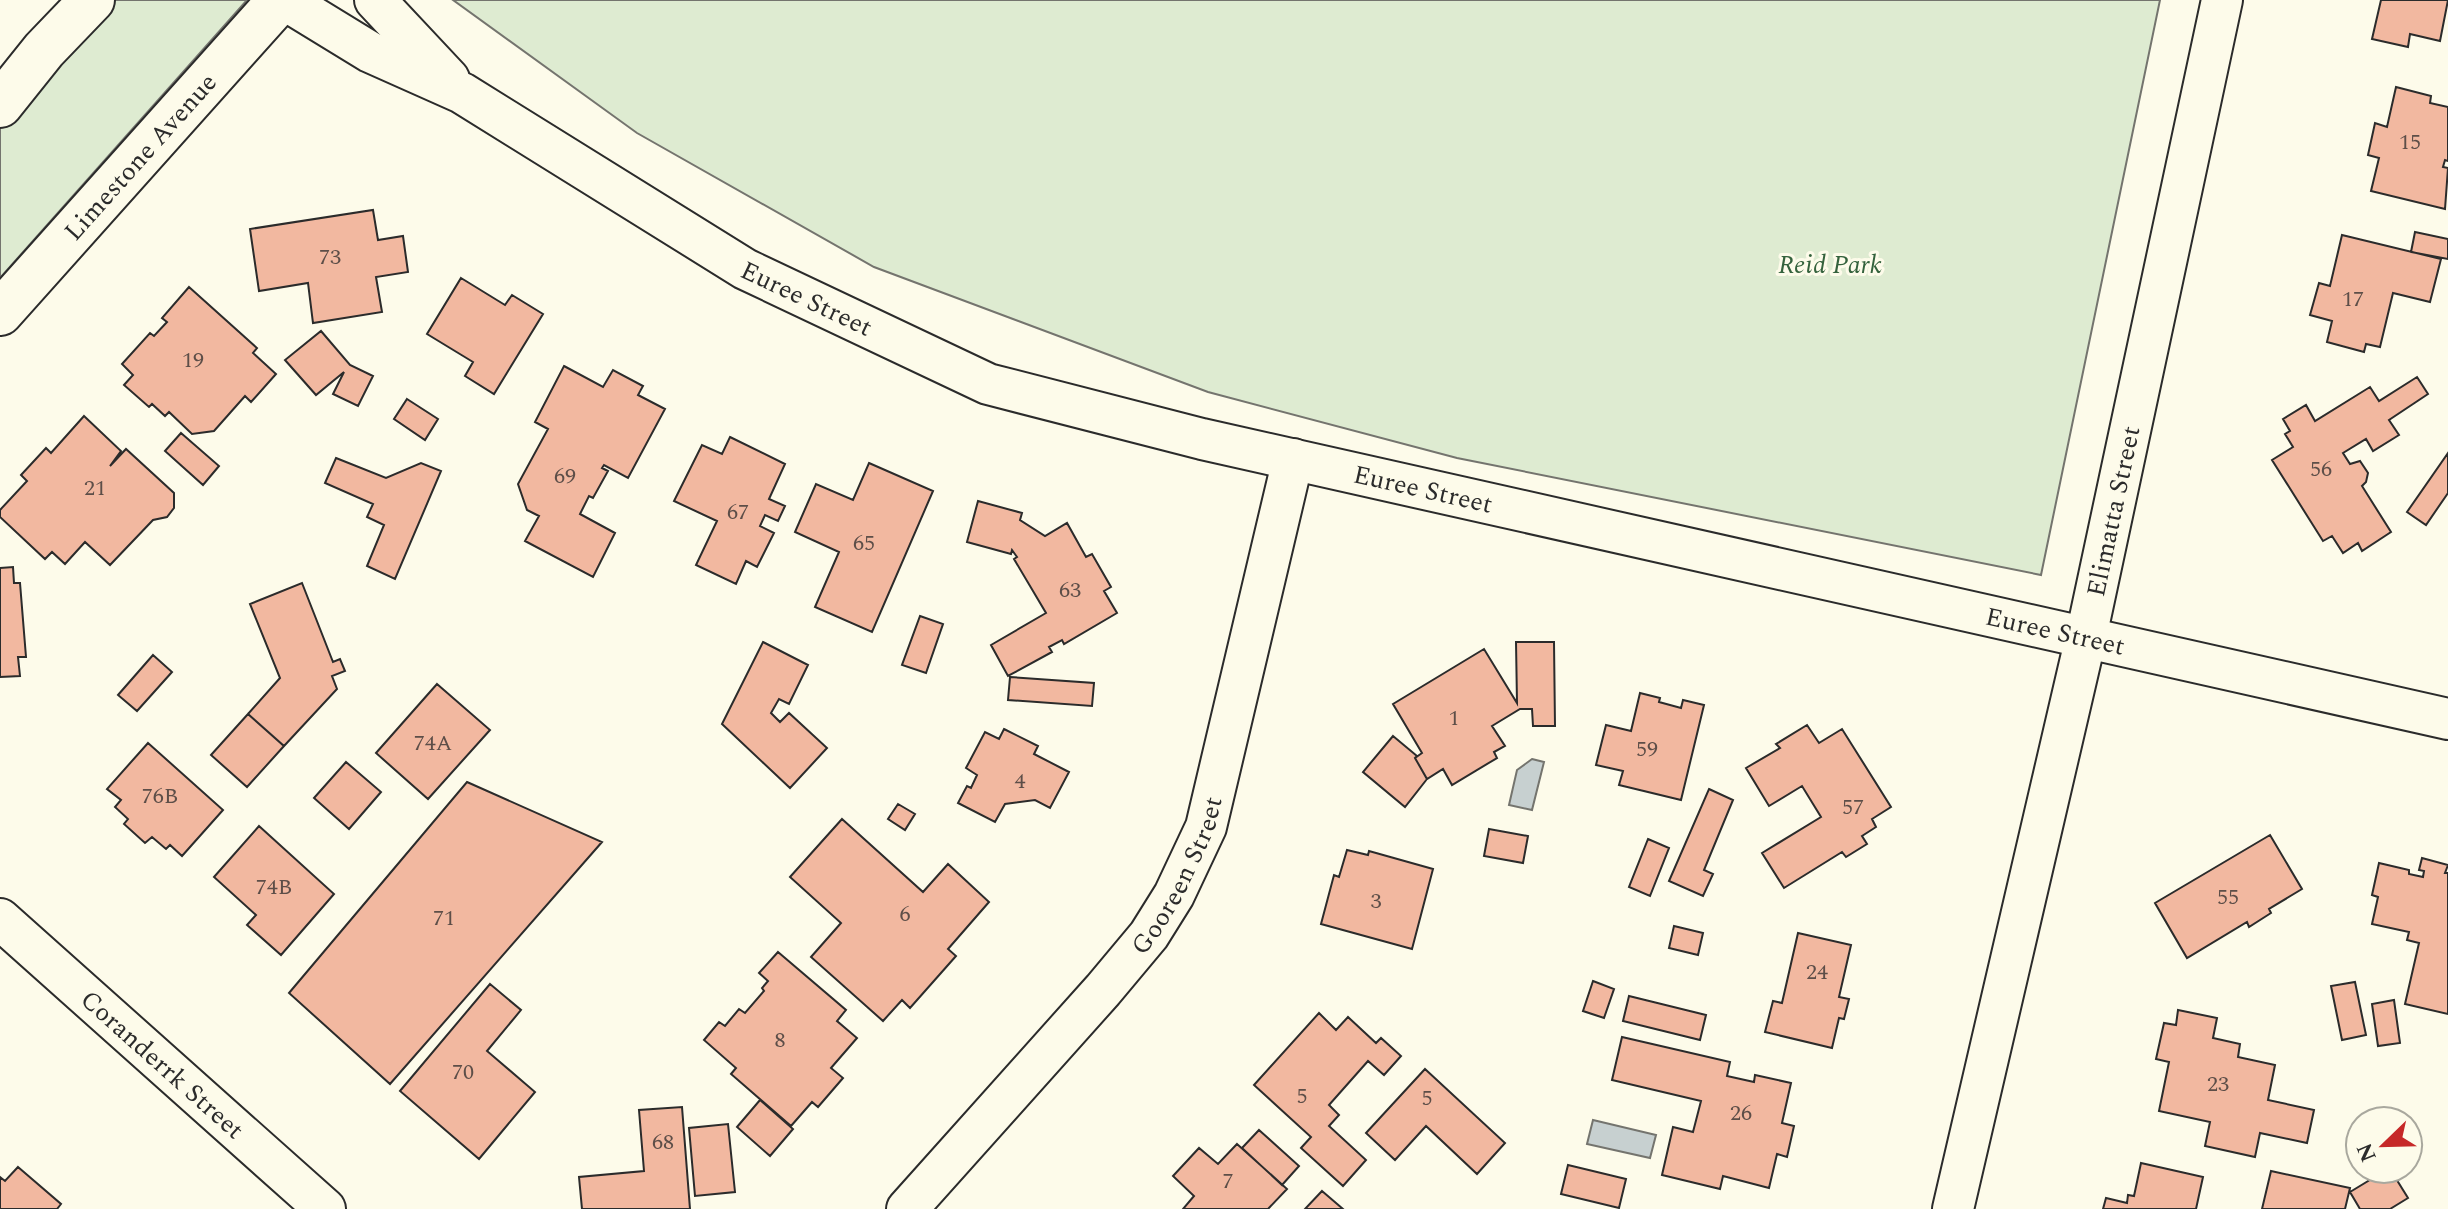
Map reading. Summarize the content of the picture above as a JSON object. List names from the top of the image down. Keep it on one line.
{"streets":{"main road":["Limestone Avenue"],"street":["Euree Street","Elimatta Street","Gooreen Street","Coranderrk Street"]},"crossings":[["Limestone Avenue","Euree Street"],["Euree Street","Elimatta Street"],["Euree Street","Gooreen Street"]],"parks":["Reid Park"],"house_numbers":["15","73","17","19","56","69","21","67","65","63","1","74A","59","4","76B","57","74B","55","3","6","71","24","8","70","23","5","5","26","68","7"],"north":"bottom left"}
